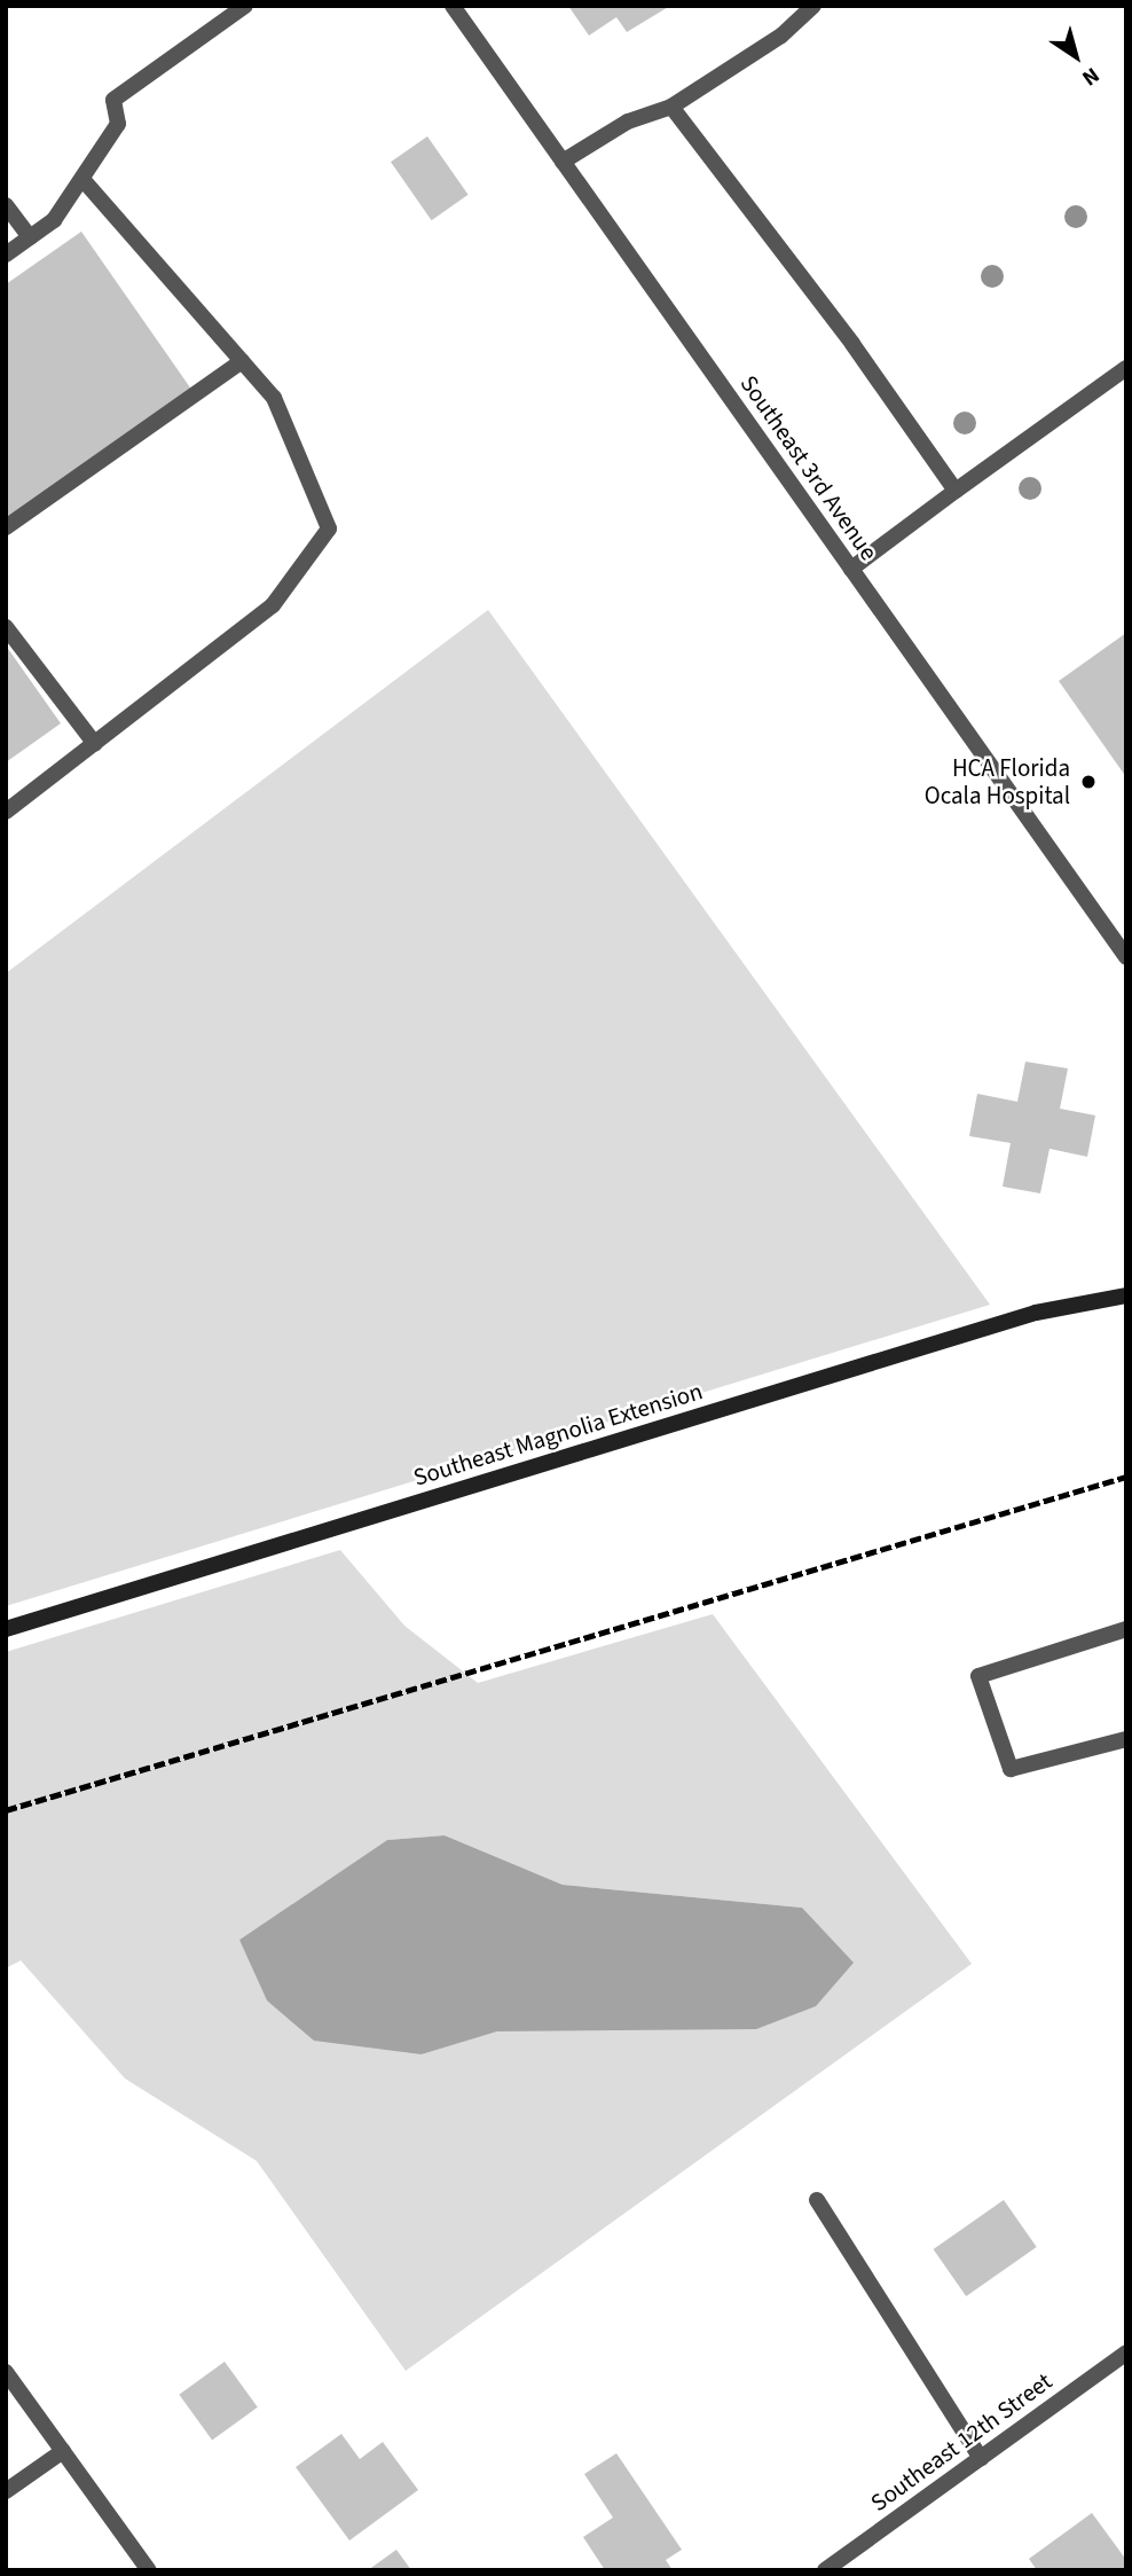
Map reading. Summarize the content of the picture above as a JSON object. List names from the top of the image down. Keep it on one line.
{"streets":{"main road":["Southeast Magnolia Extension"],"street":["Southeast 3rd Avenue","Southeast 12th Street"]},"places":["HCA Florida Ocala Hospital"],"north":"bottom right"}
